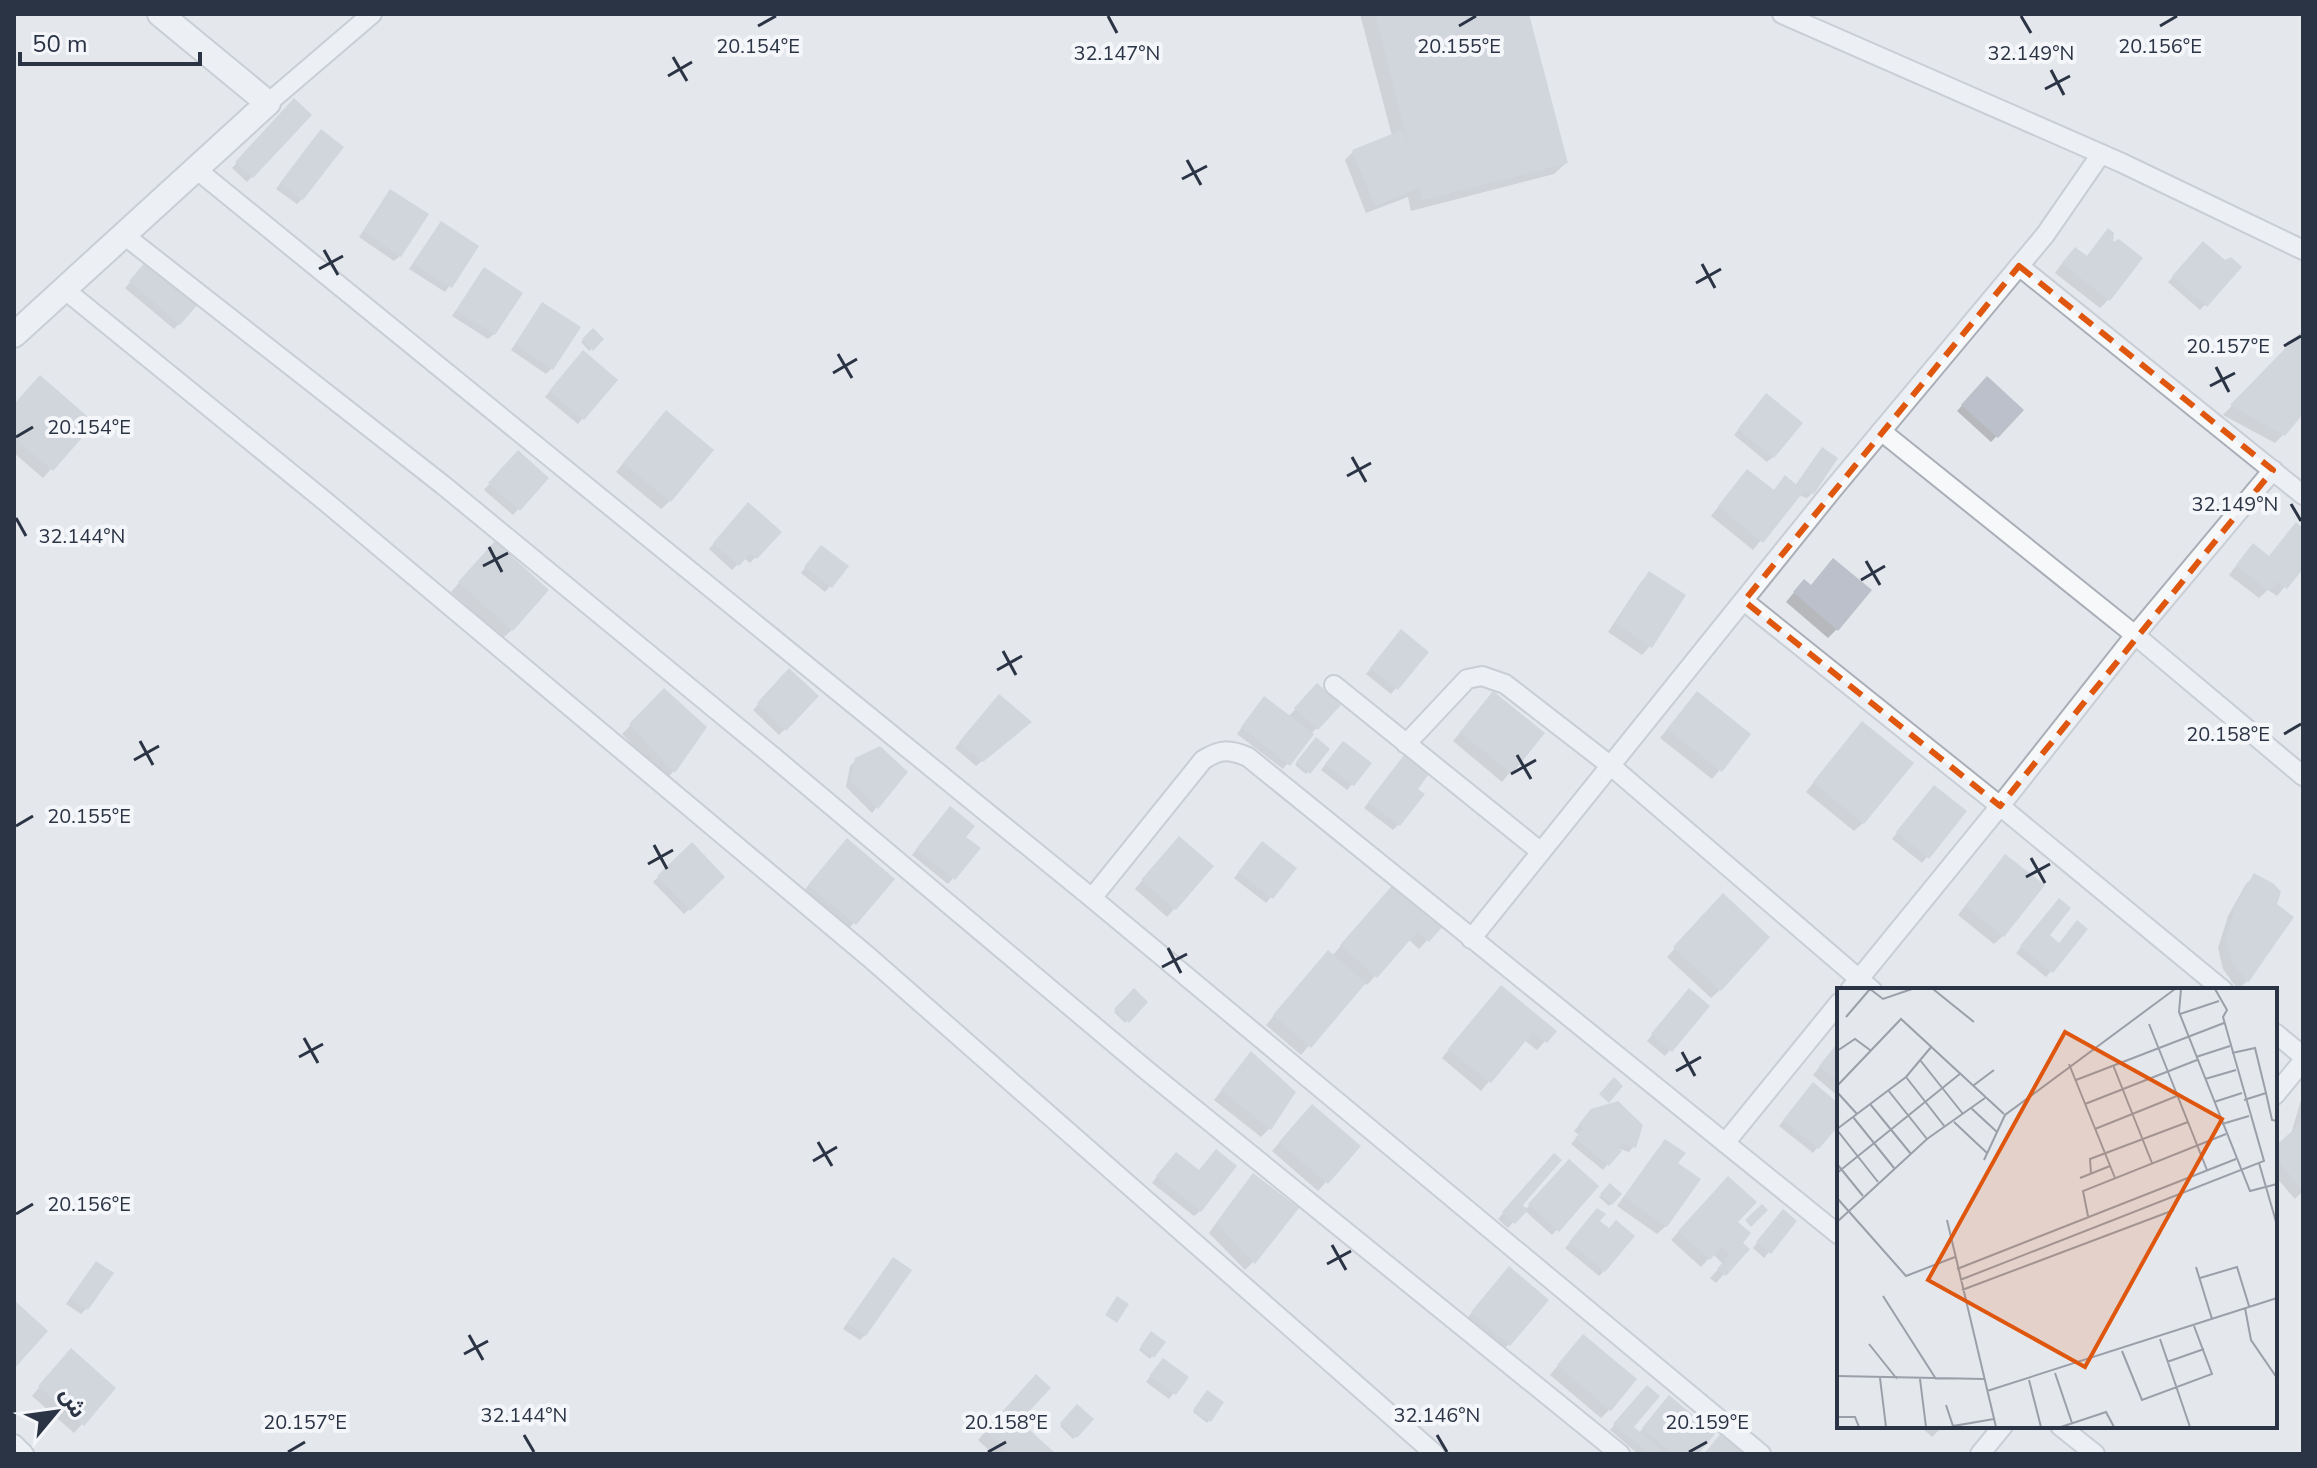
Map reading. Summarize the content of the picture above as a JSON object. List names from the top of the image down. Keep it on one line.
{"scale_bar":"50 m","north":"top right","coordinates":["20.154°E","20.155°E","20.156°E","32.147°N","32.149°N","20.157°E","32.144°N","20.158°E","32.146°N","20.159°E"]}
